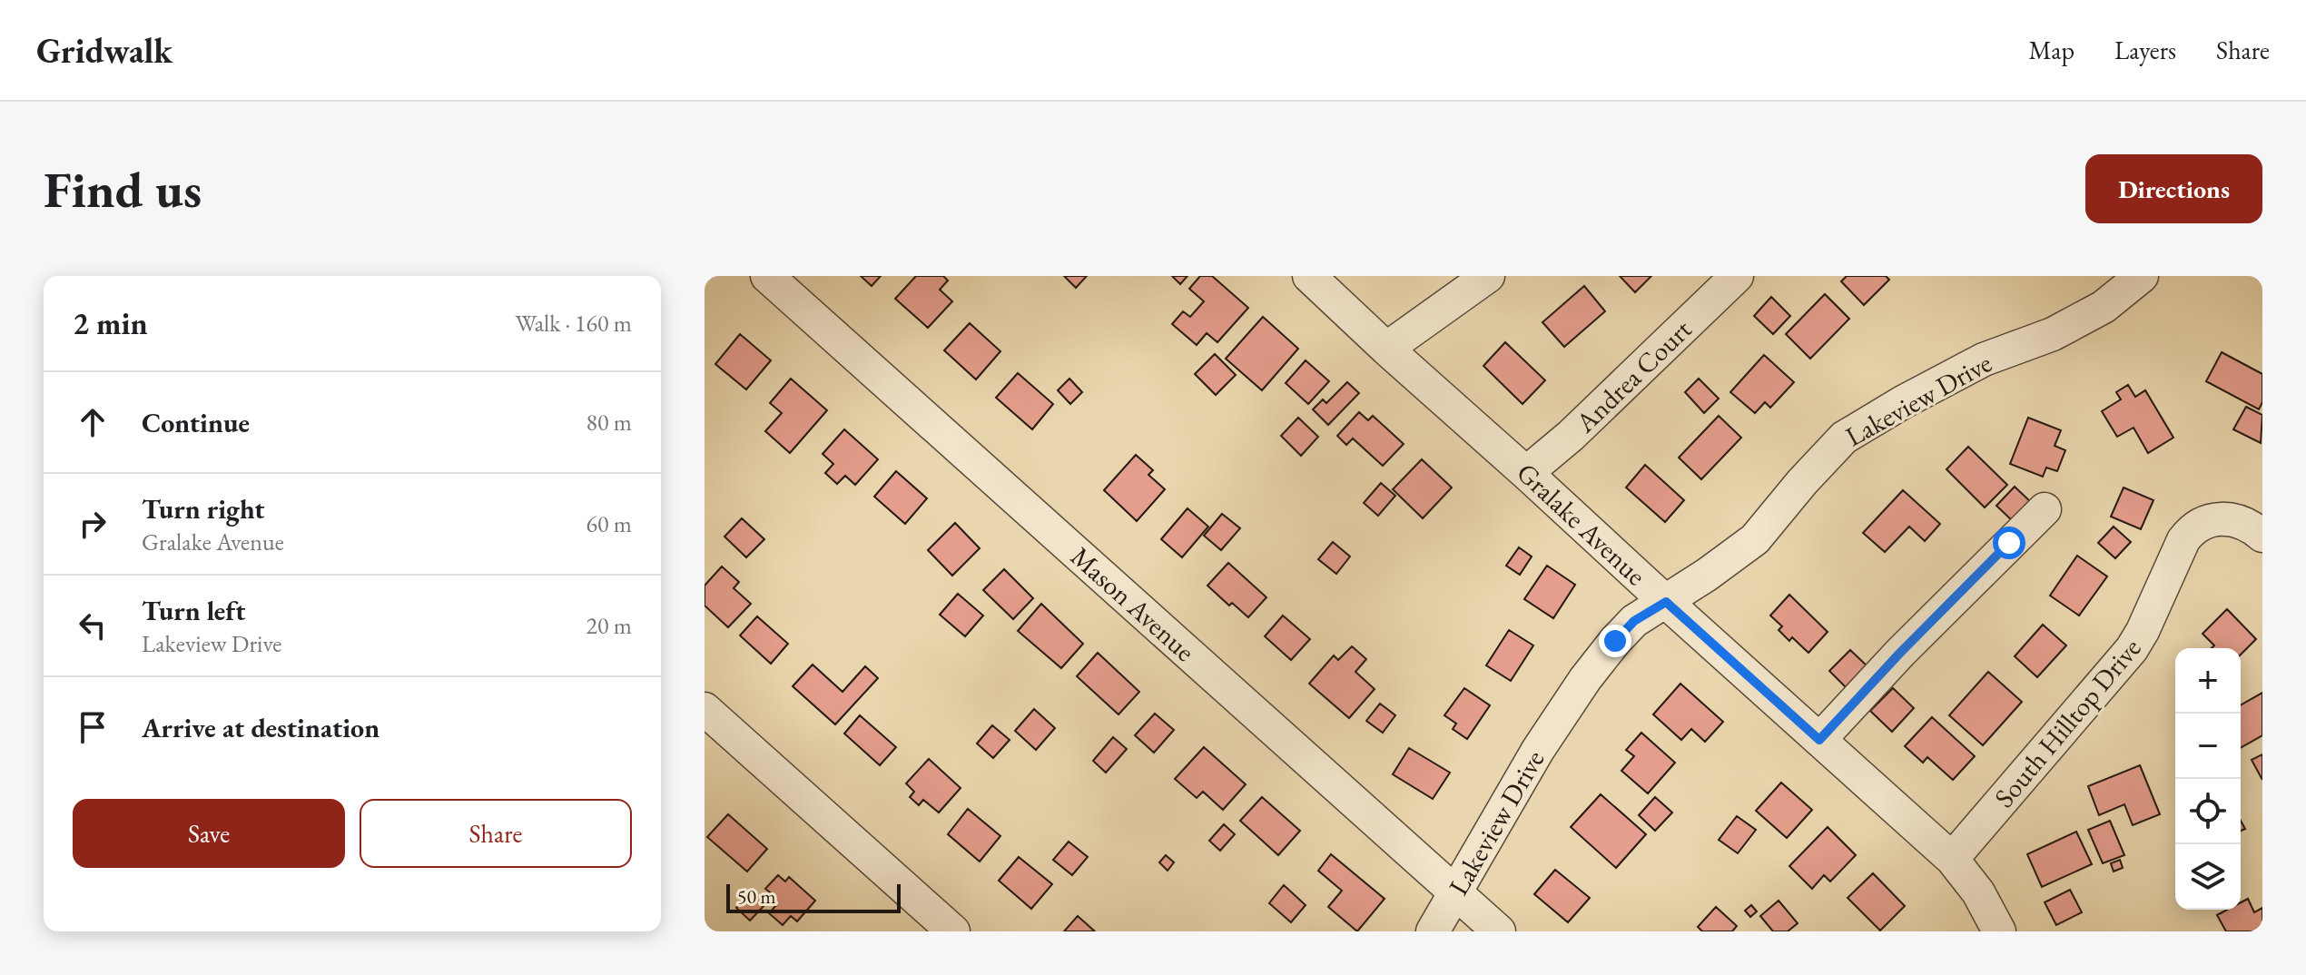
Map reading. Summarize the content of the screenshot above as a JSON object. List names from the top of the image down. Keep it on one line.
{"streets":{"street":["Andrea Court","Lakeview Drive","Gralake Avenue","Mason Avenue","South Hilltop Drive"]},"crossings":[["Andrea Court","Gralake Avenue"],["Lakeview Drive","Gralake Avenue"],["Lakeview Drive","Mason Avenue"],["Gralake Avenue","South Hilltop Drive"]],"scale_bar":"50 m","page":{"header":"Gridwalk","nav":["Map","Layers","Share"],"buttons":["Directions",["Save","Share"]],"title":"Find us","heading":["2 min","Walk · 160 m"],"list":[["Continue","80 m"],["Turn right","Gralake Avenue","60 m"],["Turn left","Lakeview Drive","20 m"],"Arrive at destination"],"map_buttons":["+","−"],"scale":"50 m"}}
